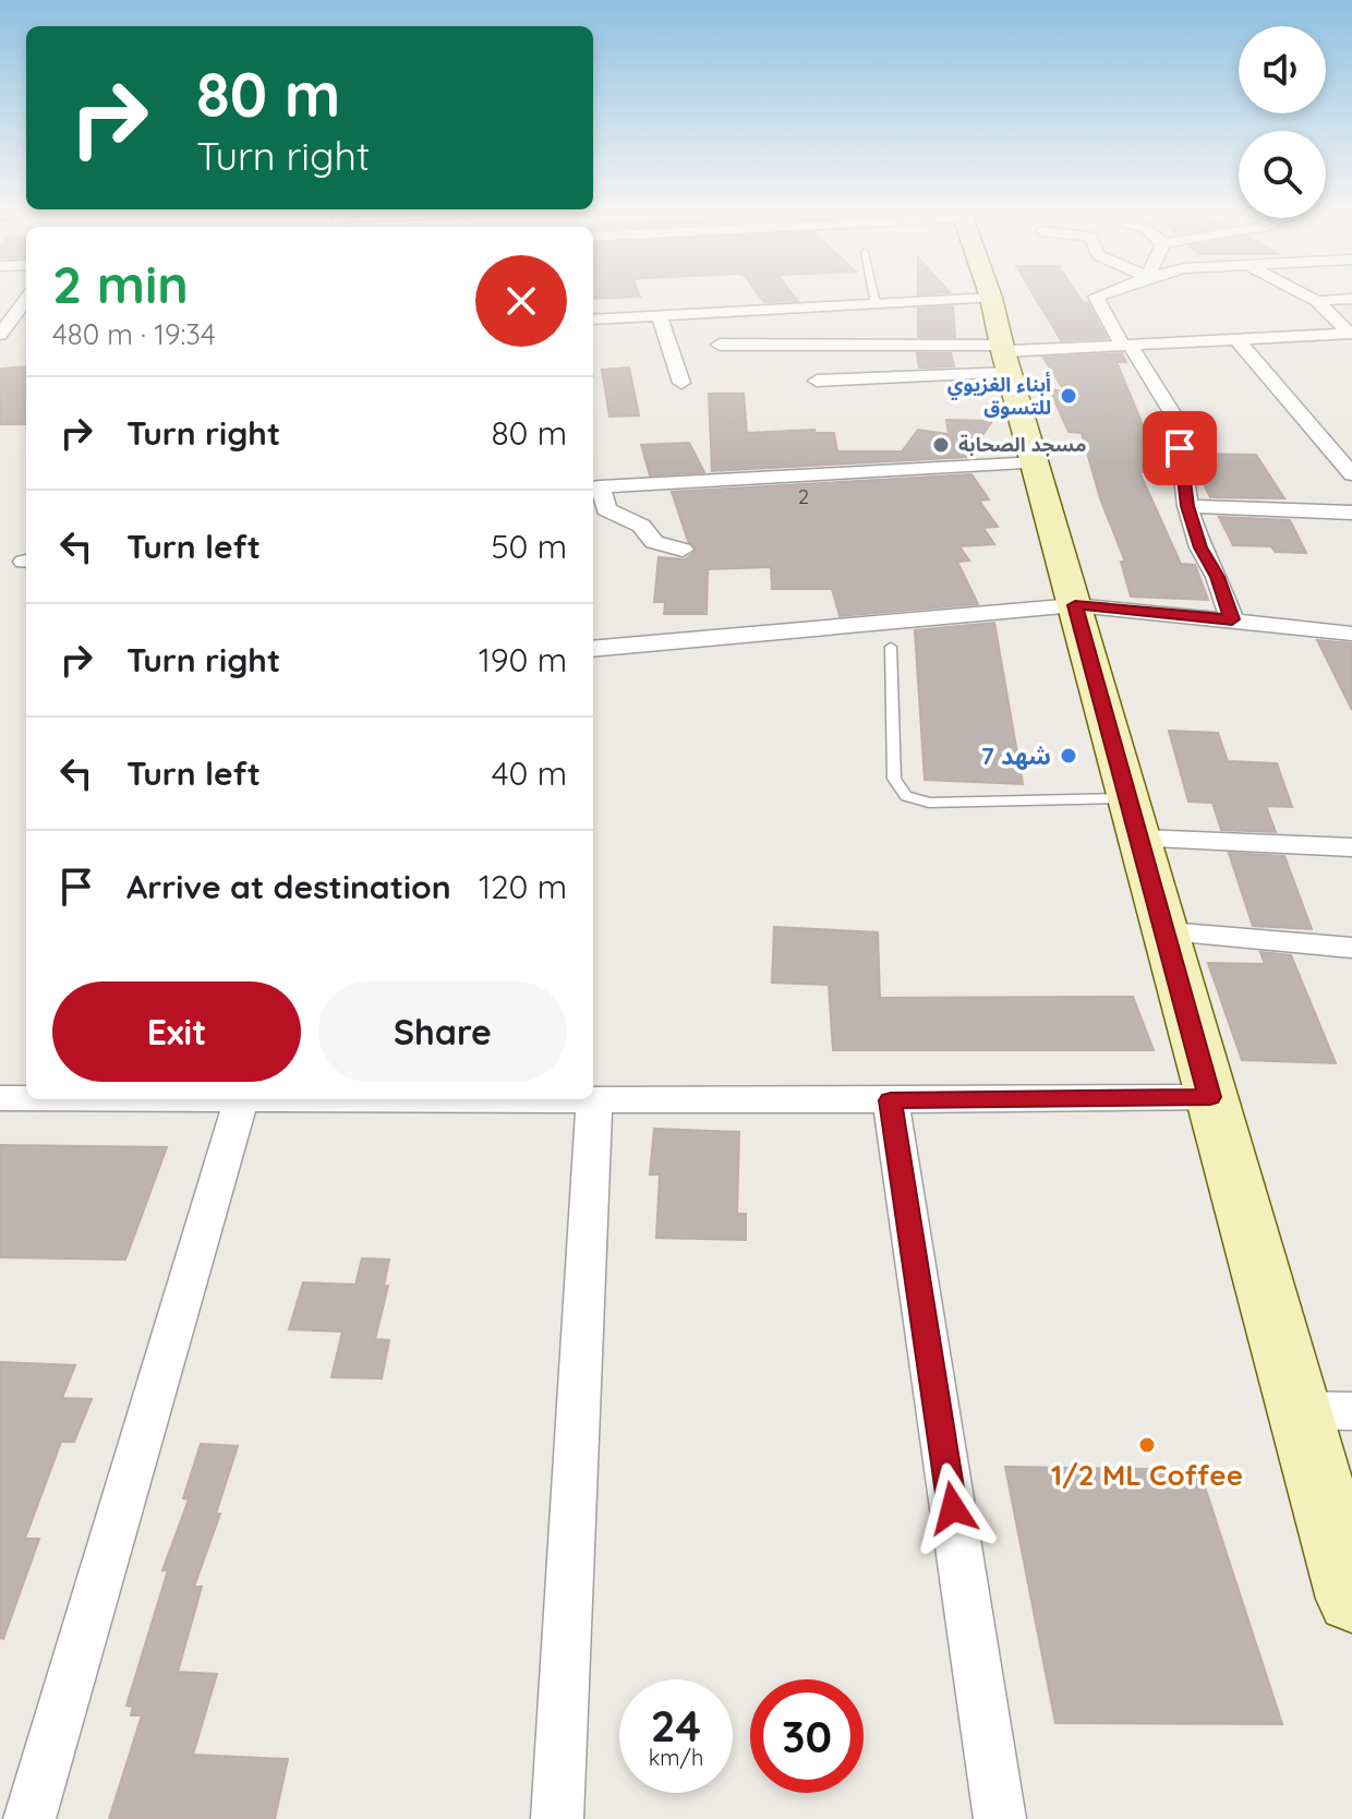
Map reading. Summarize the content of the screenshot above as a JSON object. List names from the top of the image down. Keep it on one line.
{"places":["أبناء الغزيوي للتسوق","مسجد الصحابة","شهد 7","1/2 ML Coffee"],"house_numbers":["2"],"page":{"turn":["80 m","Turn right"],"heading":["2 min","480 m · 19:34"],"list":[{"name":"Turn right","value":"80 m"},{"name":"Turn left","value":"50 m"},{"name":"Turn right","value":"190 m"},{"name":"Turn left","value":"40 m"},{"name":"Arrive at destination","value":"120 m"}],"buttons":["Exit","Share"],"speed":"24 km/h","limit":"30"}}
